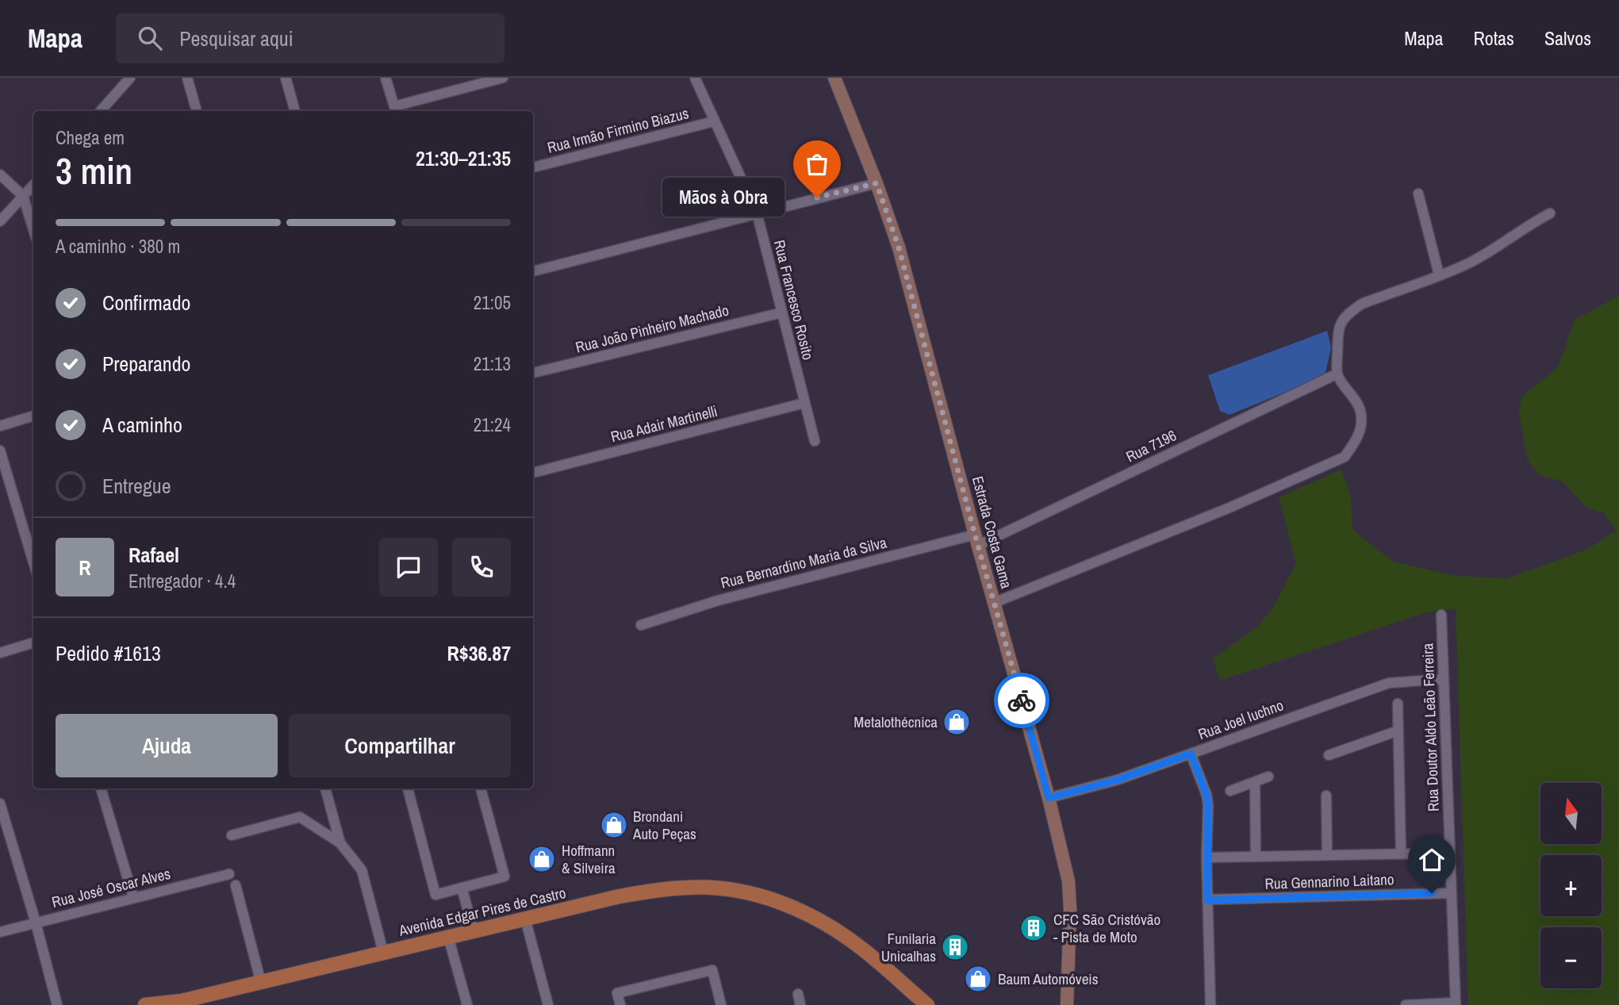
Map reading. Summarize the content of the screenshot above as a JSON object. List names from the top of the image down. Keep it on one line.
{"streets":{"main road":["Estrada Costa Gama","Avenida Edgar Pires de Castro"],"street":["Rua Irmão Firmino Biazus","Rua Francesco Rosito","Rua João Pinheiro Machado","Rua Adair Martinelli","Rua 7196","Rua Bernardino Maria da Silva","Rua Joel Iuchno","Rua Doutor Aldo Leão Ferreira","Rua Gennarino Laitano","Rua José Oscar Alves"]},"crossings":[["Rua Irmão Firmino Biazus","Rua Francesco Rosito"],["Rua Francesco Rosito","Rua João Pinheiro Machado"],["Rua Francesco Rosito","Rua Adair Martinelli"],["Rua 7196","Estrada Costa Gama"],["Rua 7196","Rua Bernardino Maria da Silva"],["Estrada Costa Gama","Rua Bernardino Maria da Silva"],["Estrada Costa Gama","Rua Joel Iuchno"],["Rua Joel Iuchno","Rua Doutor Aldo Leão Ferreira"],["Rua Doutor Aldo Leão Ferreira","Rua Gennarino Laitano"]],"places":{"other":["Mãos à Obra"],"shop":["Metalothécnica","Brondani Auto Peças","Hoffmann & Silveira","Baum Automóveis"],"building":["CFC São Cristóvão - Pista de Moto","Funilaria Unicalhas"]},"north":"top","page":{"header":"Mapa","search":"Pesquisar aqui","nav":["Mapa","Rotas","Salvos"],"heading":["3 min","Chega em","21:30–21:35"],"panel":["Rafael","Entregador · 4.4","Pedido #1613","R$36.87"],"bubble":"Mãos à Obra","bar":"A caminho · 380 m","list":[["Confirmado","21:05"],["Preparando","21:13"],["A caminho","21:24"],"Entregue"],"round":"R","buttons":["Ajuda","Compartilhar"],"map_buttons":["+","−"]}}
